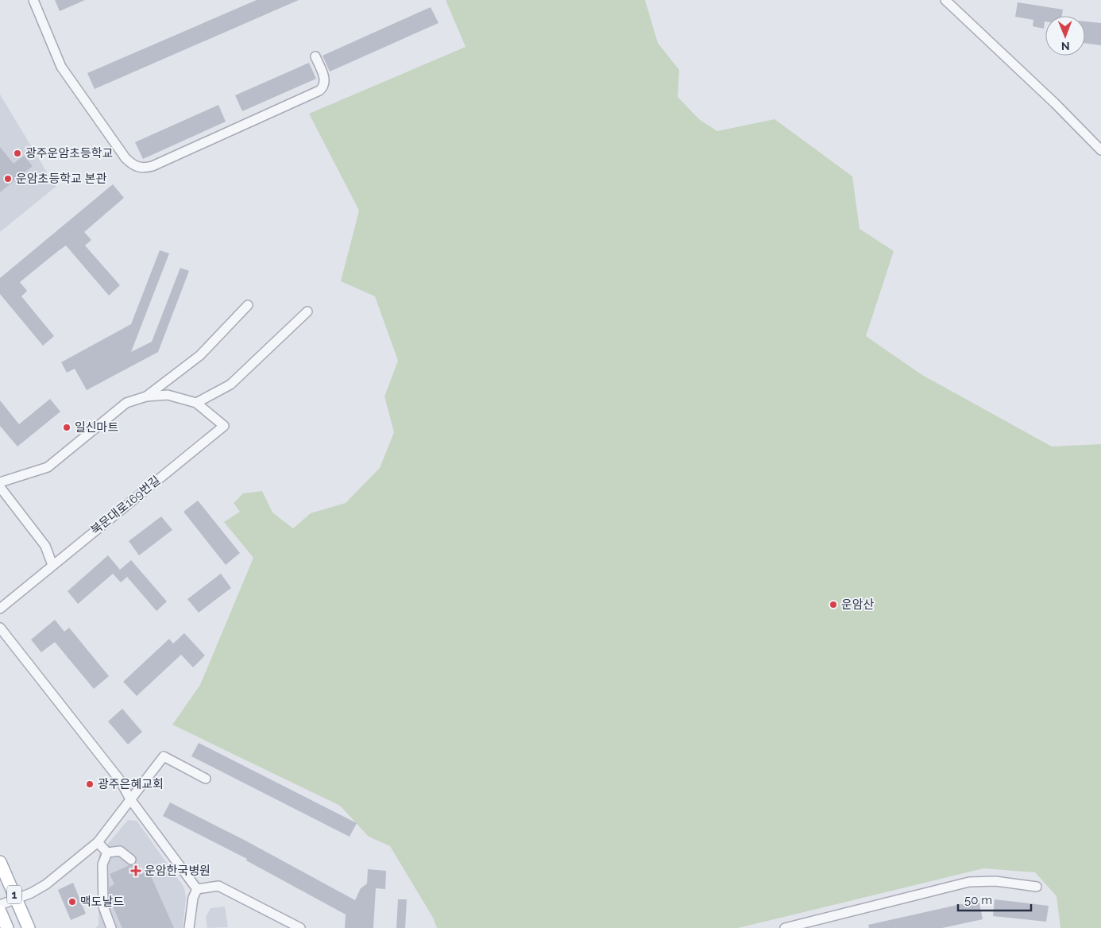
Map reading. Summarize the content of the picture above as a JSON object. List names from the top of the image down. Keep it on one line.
{"streets":{"main road":["1"],"street":["북문대로169번길"]},"places":{"other":["광주운암초등학교","운암초등학교 본관","일신마트","운암산","광주은혜교회","맥도날드"],"health":["운암한국병원"]},"scale_bar":"50 m","north":"bottom"}
